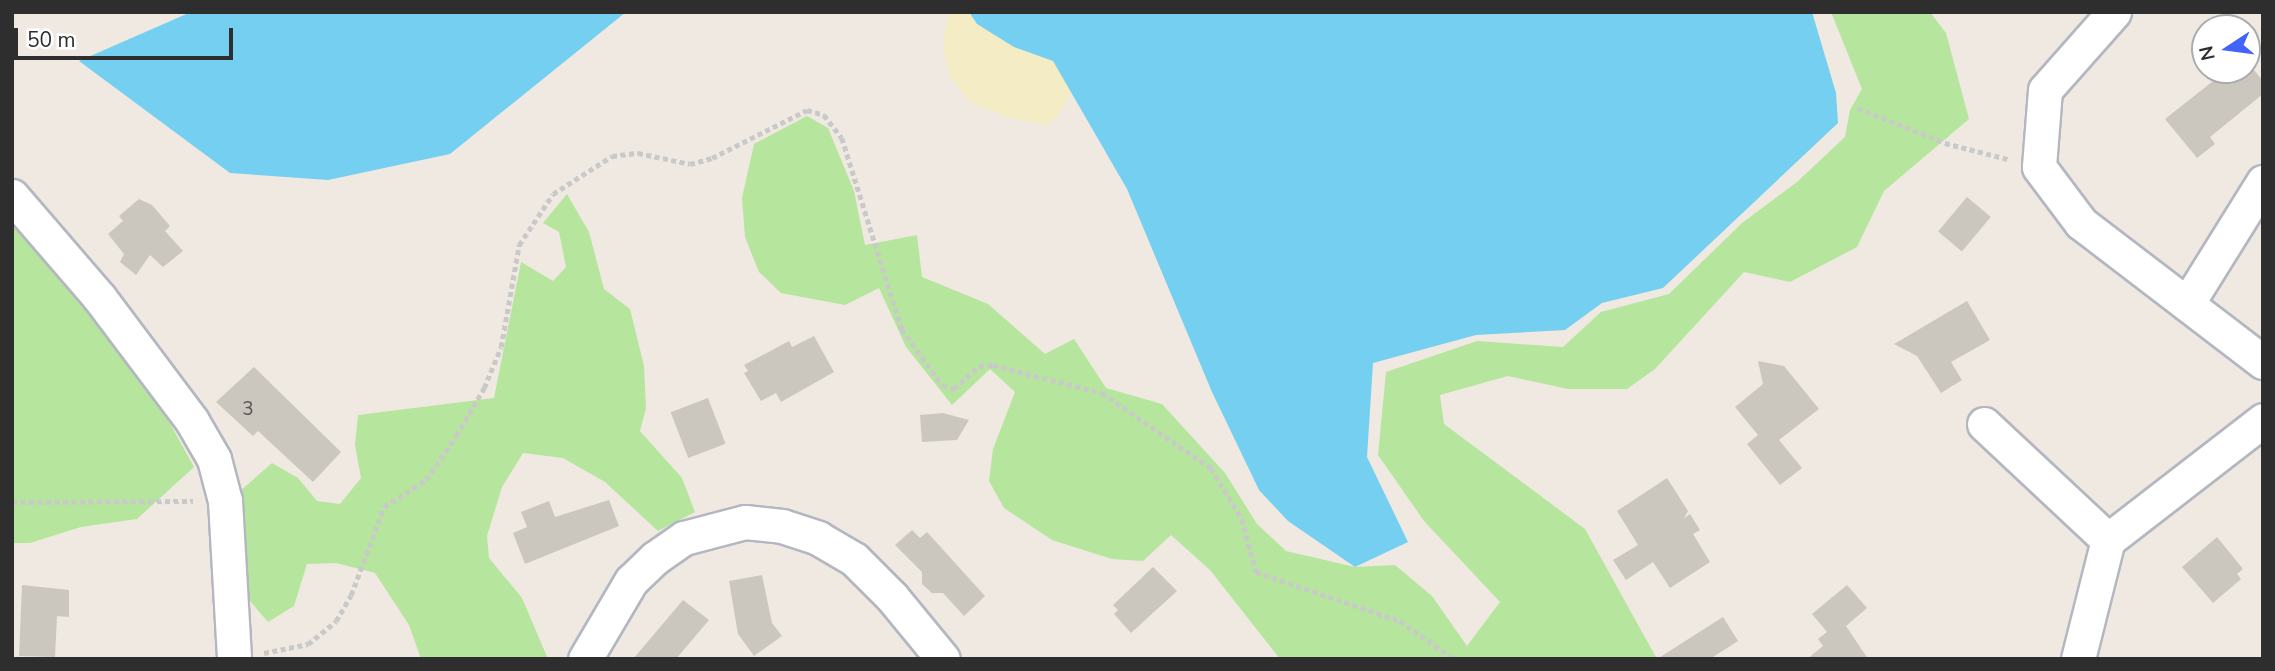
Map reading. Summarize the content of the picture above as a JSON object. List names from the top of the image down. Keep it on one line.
{"house_numbers":["3"],"scale_bar":"50 m","north":"left"}
